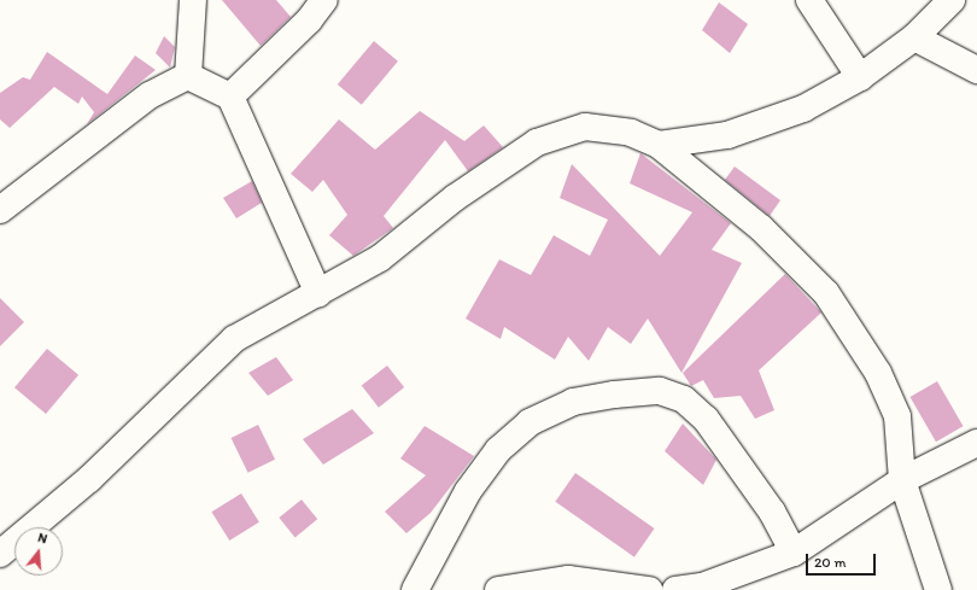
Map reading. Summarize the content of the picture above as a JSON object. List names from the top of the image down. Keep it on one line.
{"scale_bar":"20 m","north":"top"}
